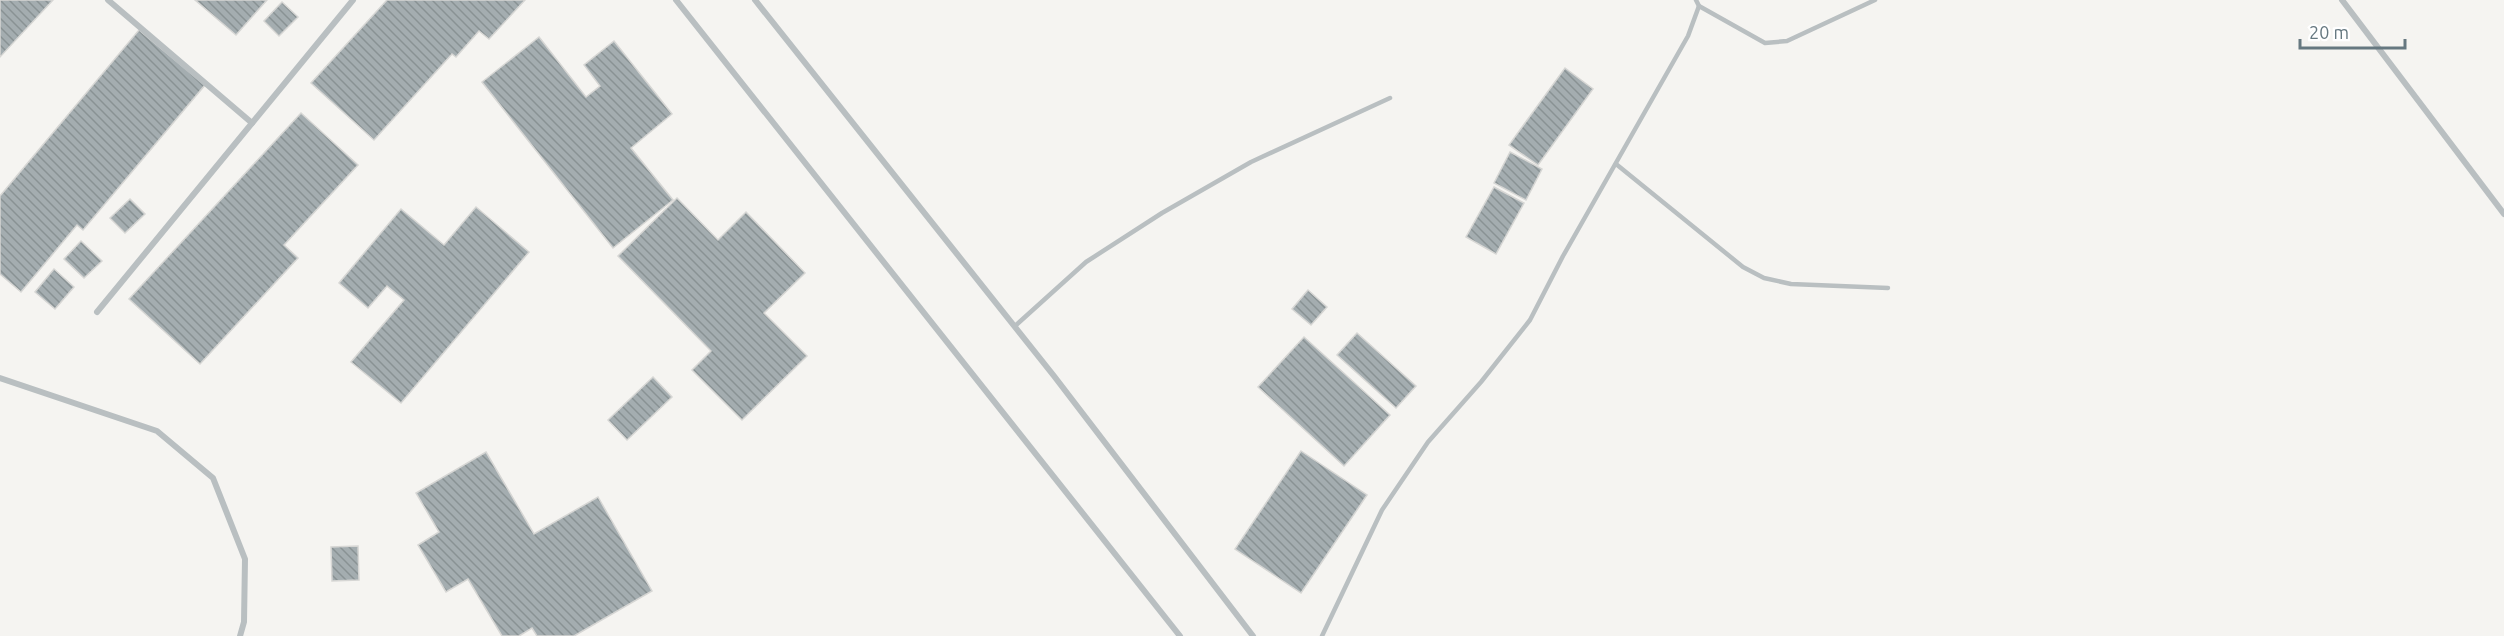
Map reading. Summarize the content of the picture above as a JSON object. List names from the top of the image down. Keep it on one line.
{"scale_bar":"20 m"}
